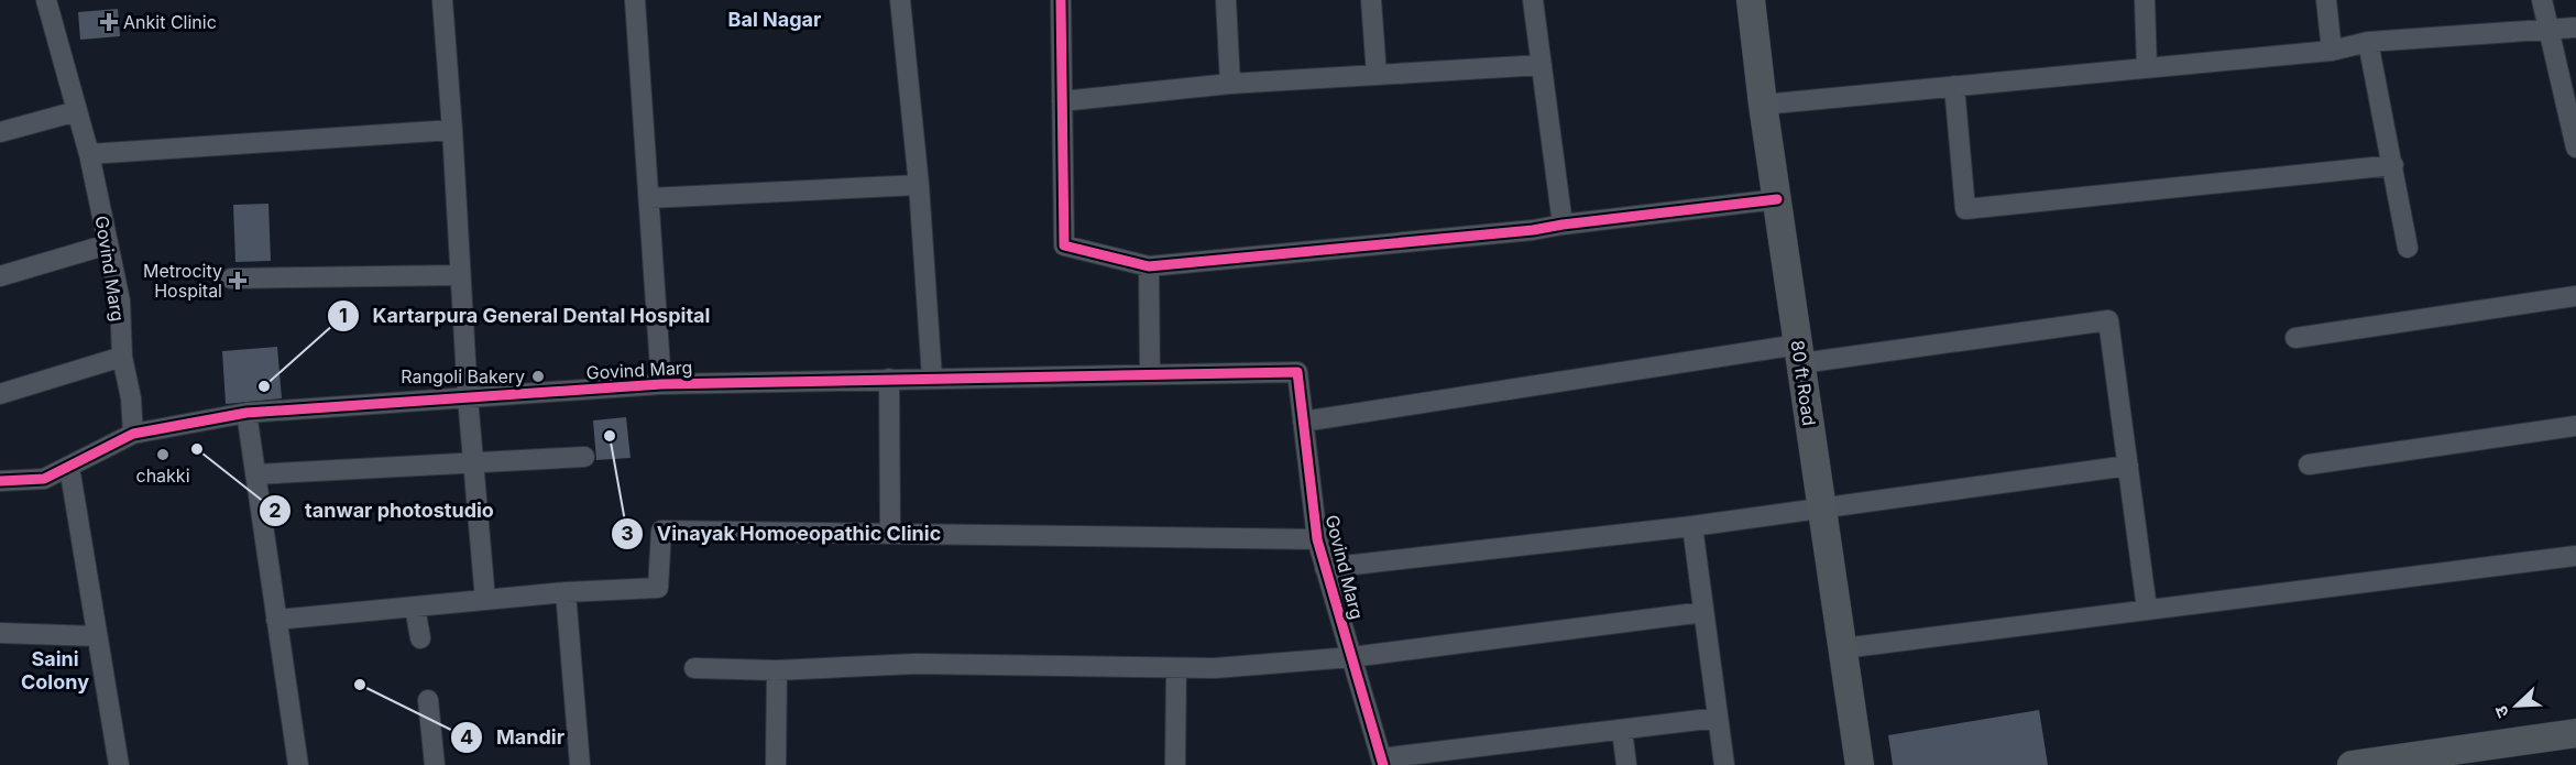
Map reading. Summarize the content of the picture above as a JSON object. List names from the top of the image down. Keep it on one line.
{"streets":{"street":["Govind Marg","80 ft Road"]},"districts":["Bal Nagar","Saini Colony"],"places":{"health":["Ankit Clinic","Metrocity Hospital"],"other":["Rangoli Bakery","Kartarpura General Dental Hospital","Vinayak Homoeopathic Clinic","tanwar photostudio","chakki","Mandir"]},"north":"bottom left"}
